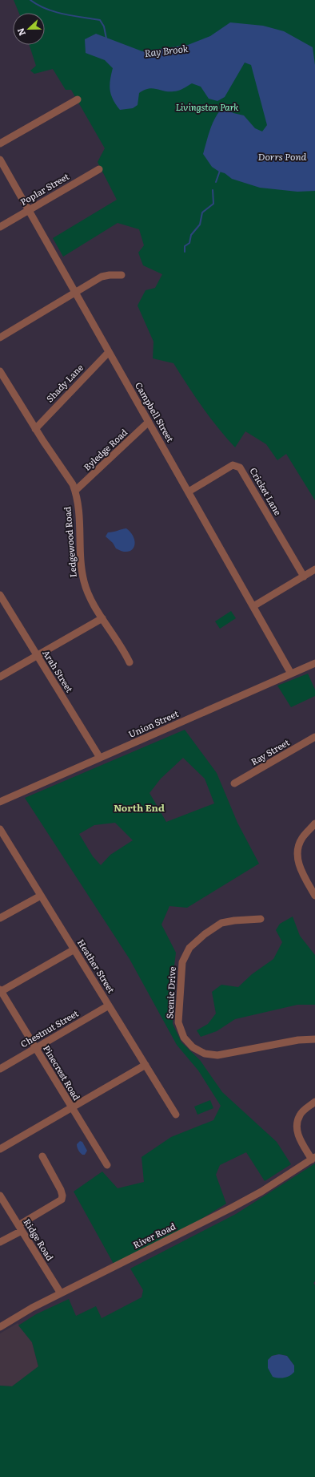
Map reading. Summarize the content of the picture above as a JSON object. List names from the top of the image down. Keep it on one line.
{"streets":{"street":["Poplar Street","Shady Lane","Campbell Street","Byledge Road","Cricket Lane","Ledgewood Road","Arah Street","Union Street","Ray Street","Heather Street","Scenic Drive","Chestnut Street","Pinecrest Road","River Road","Ridge Road"]},"crossings":[["Poplar Street","Campbell Street"],["Shady Lane","Campbell Street"],["Shady Lane","Ledgewood Road"],["Campbell Street","Byledge Road"],["Campbell Street","Cricket Lane"],["Campbell Street","Union Street"],["Byledge Road","Ledgewood Road"],["Arah Street","Union Street"],["Heather Street","Chestnut Street"],["Chestnut Street","Pinecrest Road"],["River Road","Ridge Road"]],"districts":["North End"],"water":["Ray Brook","Dorrs Pond"],"parks":["Livingston Park"],"north":"left"}
